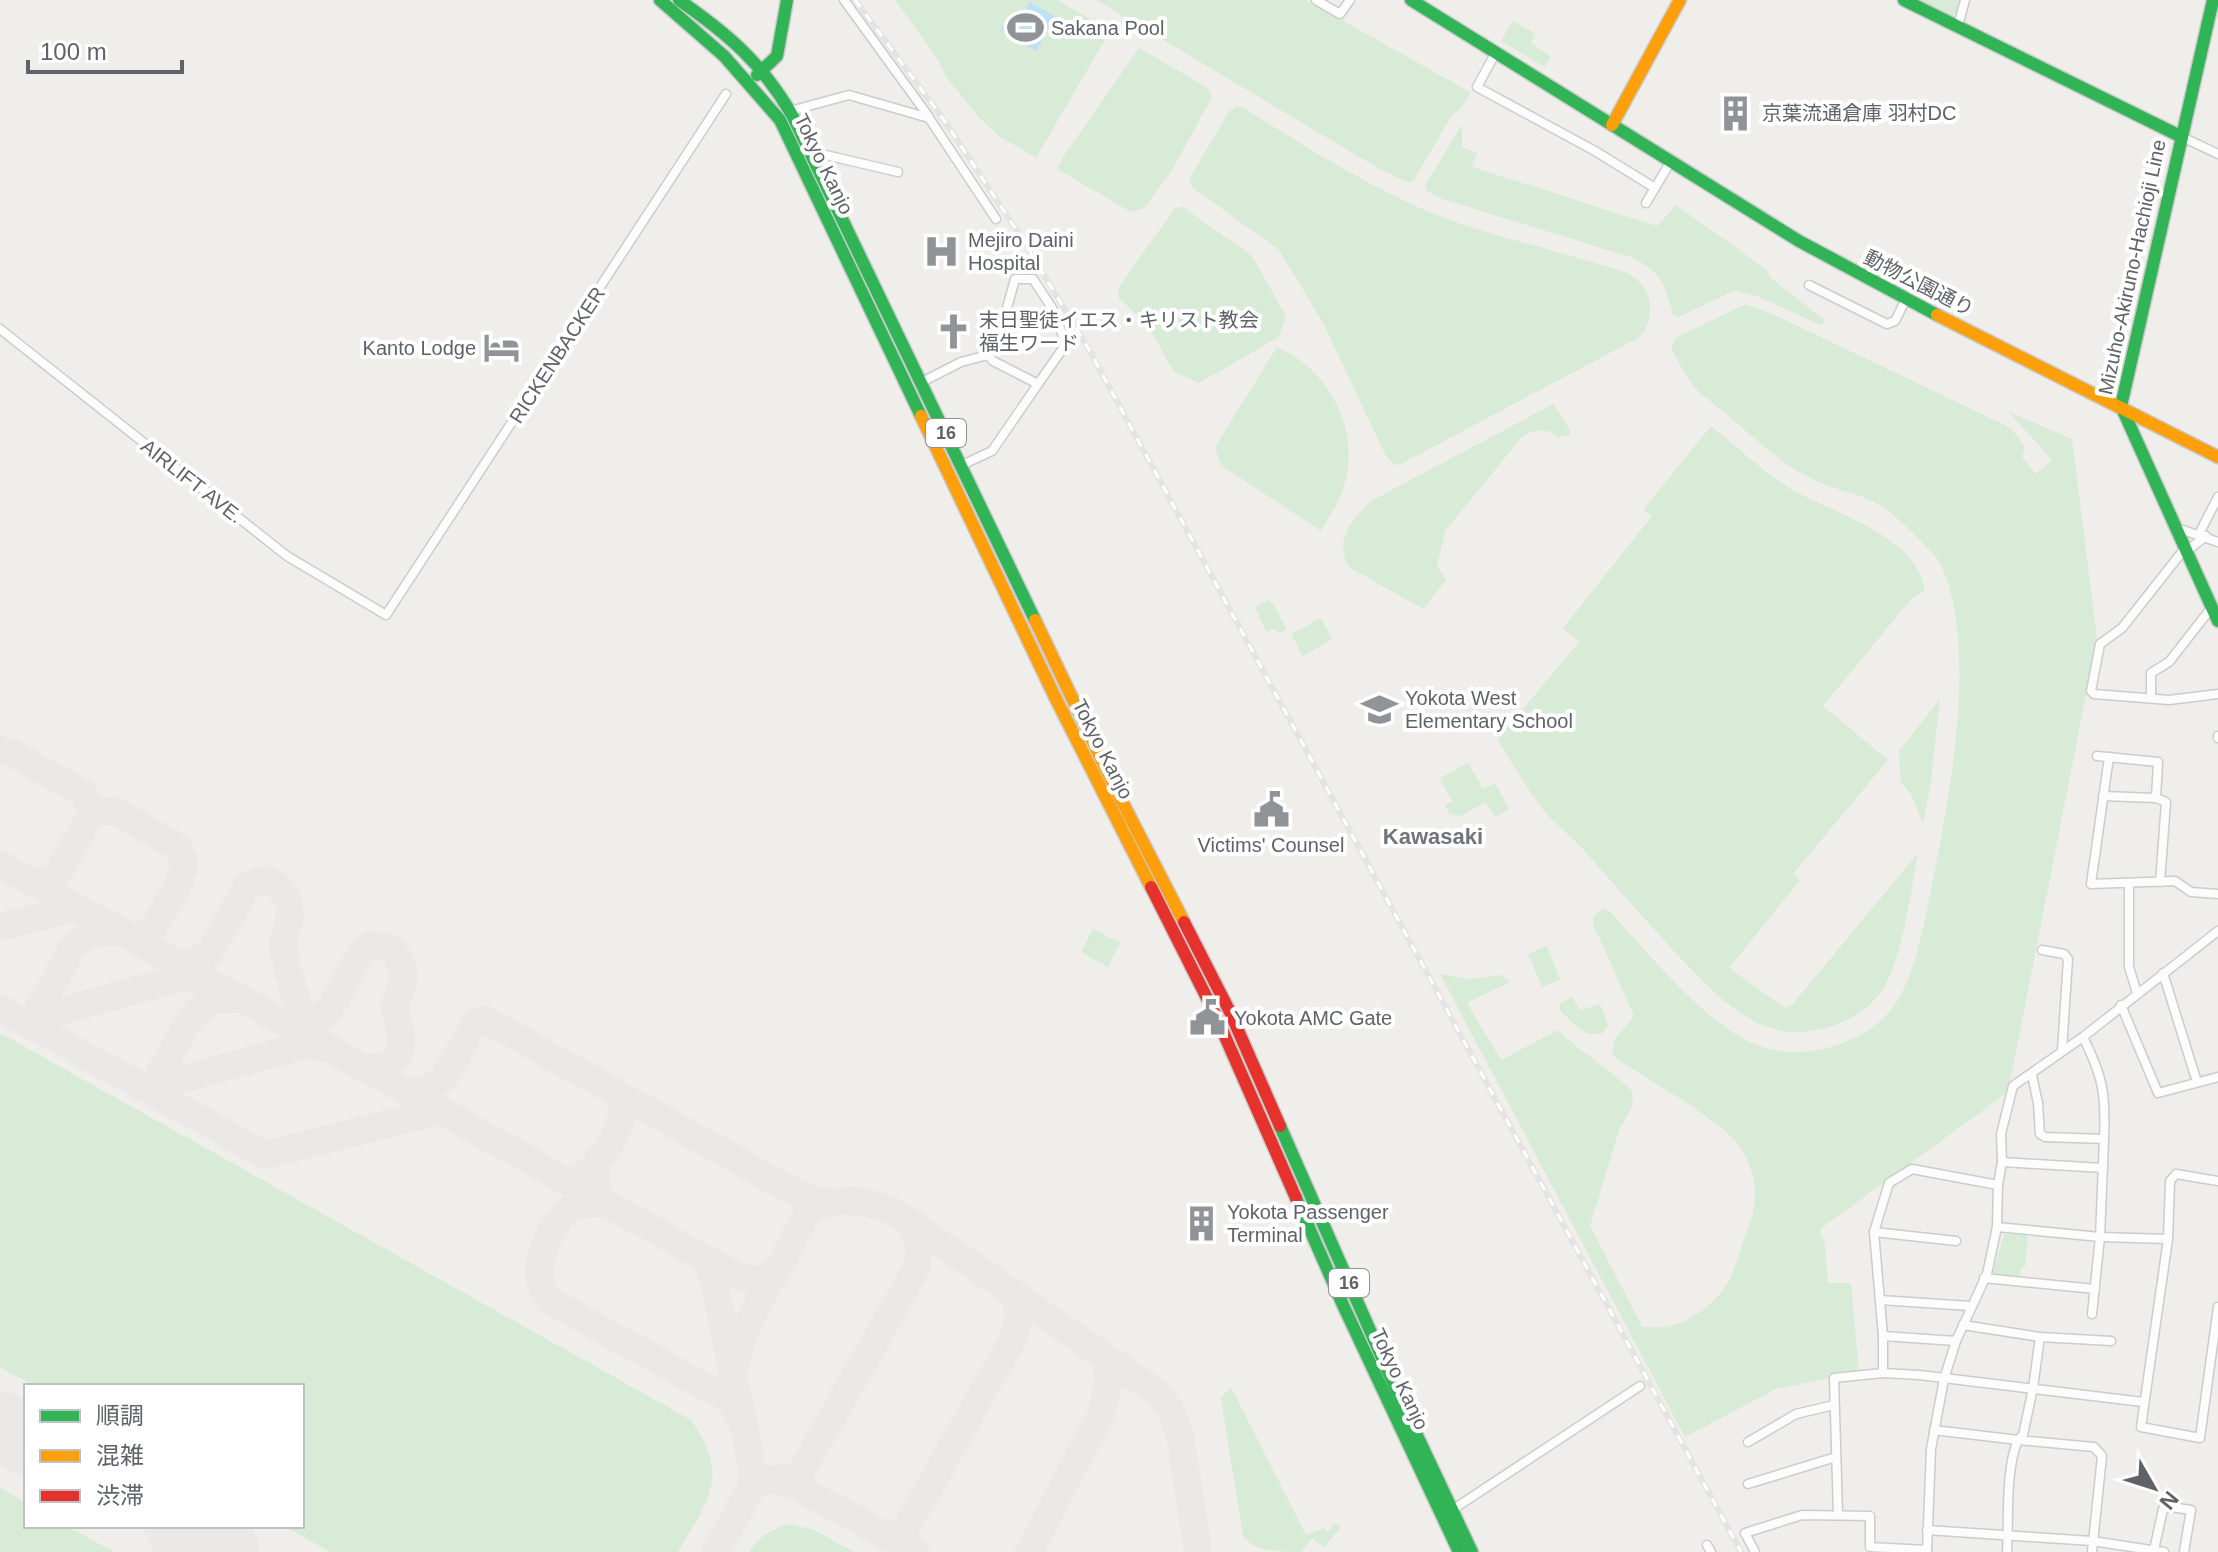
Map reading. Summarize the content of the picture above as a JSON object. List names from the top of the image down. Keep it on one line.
{"streets":{"main road":["Tokyo Kanjo","Mizuho-Akiruno-Hachioji Line","動物公園通り","16"],"street":["RICKENBACKER","AIRLIFT AVE."]},"crossings":[["Mizuho-Akiruno-Hachioji Line","動物公園通り"],["RICKENBACKER","AIRLIFT AVE."]],"districts":["Kawasaki"],"places":{"sports":["Sakana Pool"],"building":["京葉流通倉庫 羽村DC","Yokota Passenger Terminal"],"hospital":["Mejiro Daini Hospital"],"church":["末日聖徒イエス・キリスト教会 福生ワード"],"hotel":["Kanto Lodge"],"school or university":["Yokota West Elementary School"],"public building":["Victims' Counsel","Yokota AMC Gate"]},"legend":["順調","混雑","渋滞"],"scale_bar":"100 m","north":"bottom right"}
